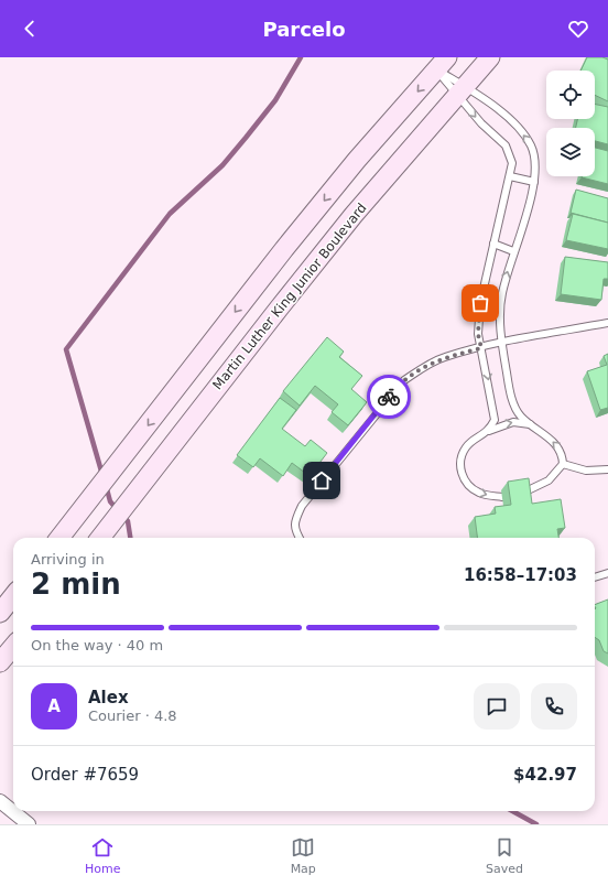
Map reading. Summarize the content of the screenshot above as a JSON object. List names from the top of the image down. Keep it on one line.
{"streets":{"main road":["Martin Luther King Junior Boulevard"]},"page":{"header":"Parcelo","heading":["2 min","Arriving in","16:58–17:03"],"panel":["Alex","Courier · 4.8","Order #7659","$42.97"],"bar":"On the way · 40 m","round":"A","tabs":["Home","Map","Saved"]}}
